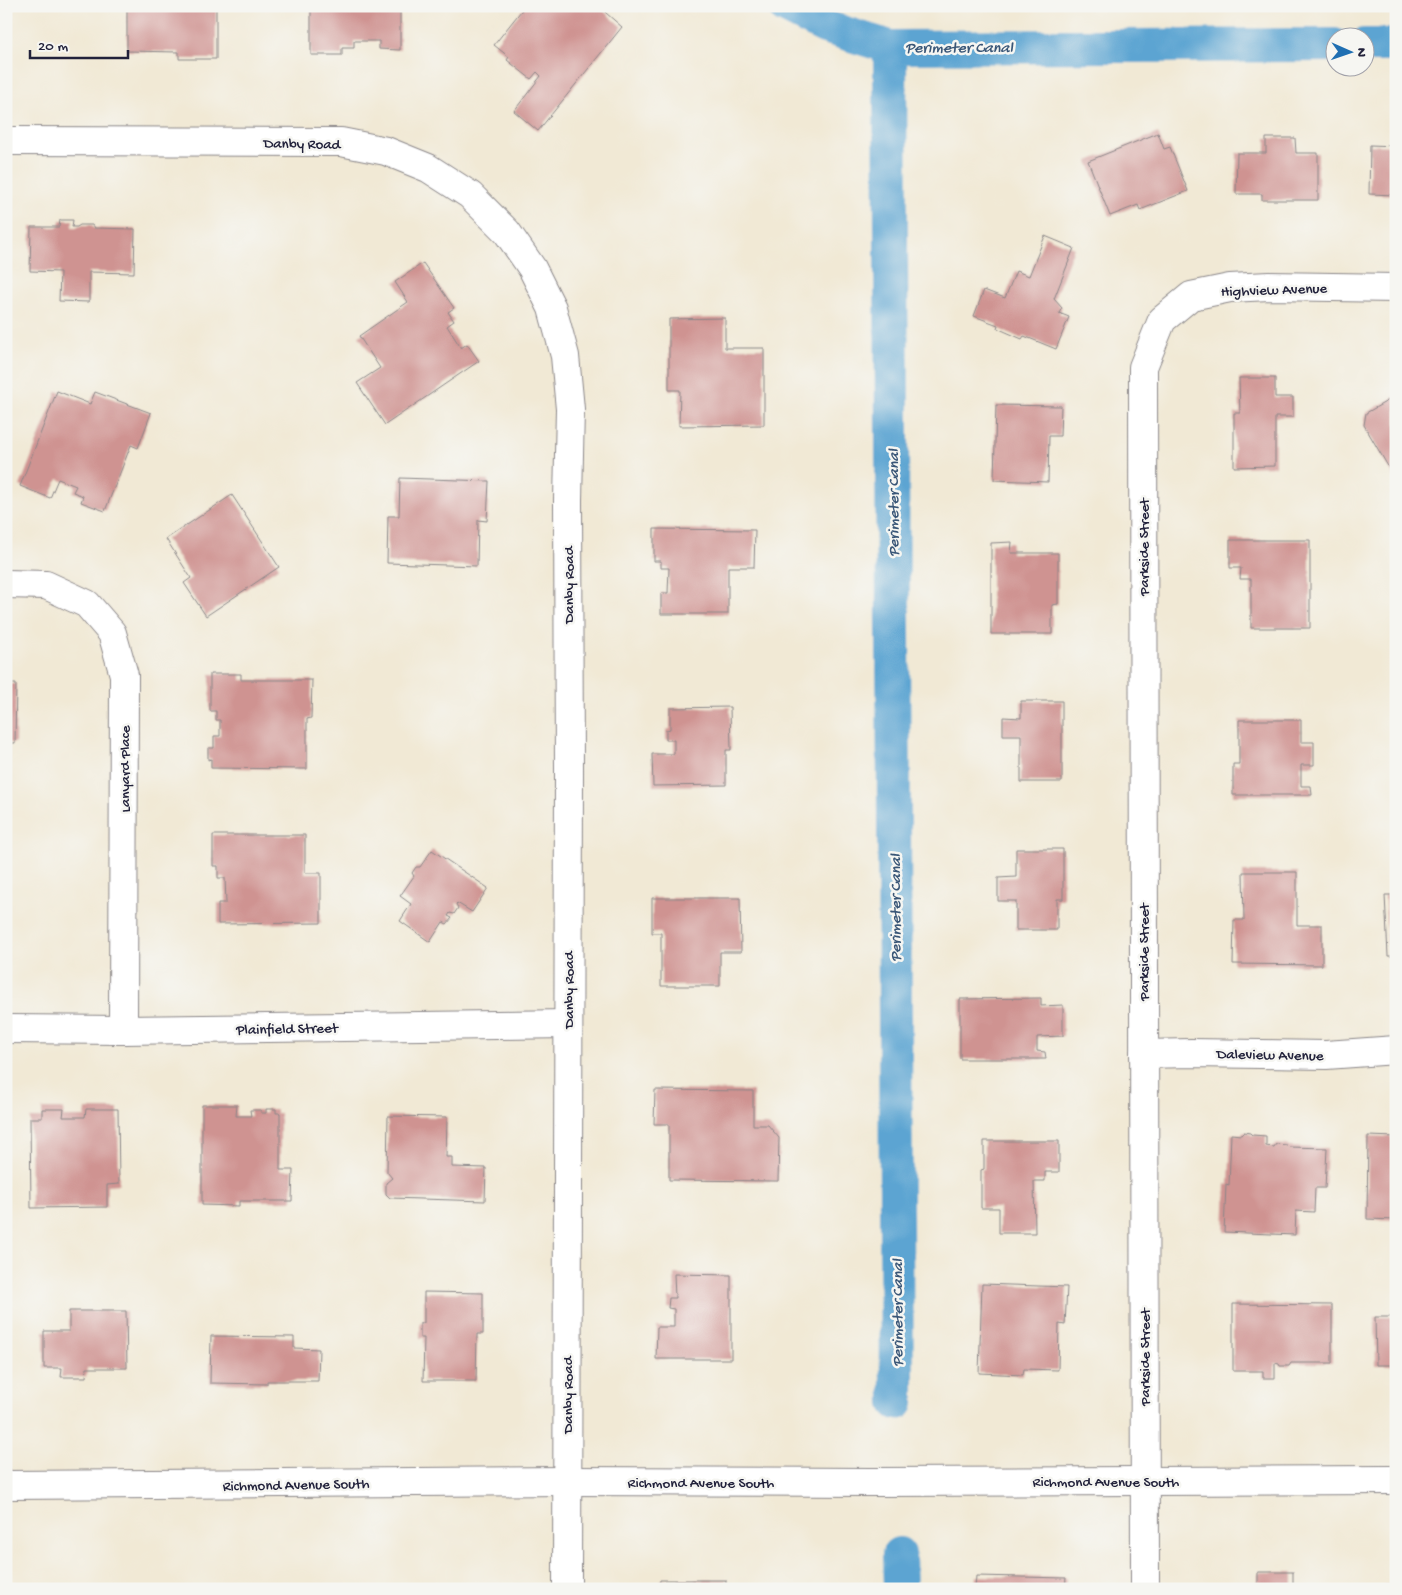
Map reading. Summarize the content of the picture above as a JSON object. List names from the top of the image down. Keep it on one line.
{"streets":{"street":["Danby Road","Highview Avenue","Parkside Street","Lanyard Place","Plainfield Street","Daleview Avenue","Richmond Avenue South"]},"crossings":[["Danby Road","Plainfield Street"],["Danby Road","Richmond Avenue South"],["Highview Avenue","Parkside Street"],["Parkside Street","Daleview Avenue"],["Parkside Street","Richmond Avenue South"],["Lanyard Place","Plainfield Street"]],"water":["Perimeter Canal"],"scale_bar":"20 m","north":"right"}
